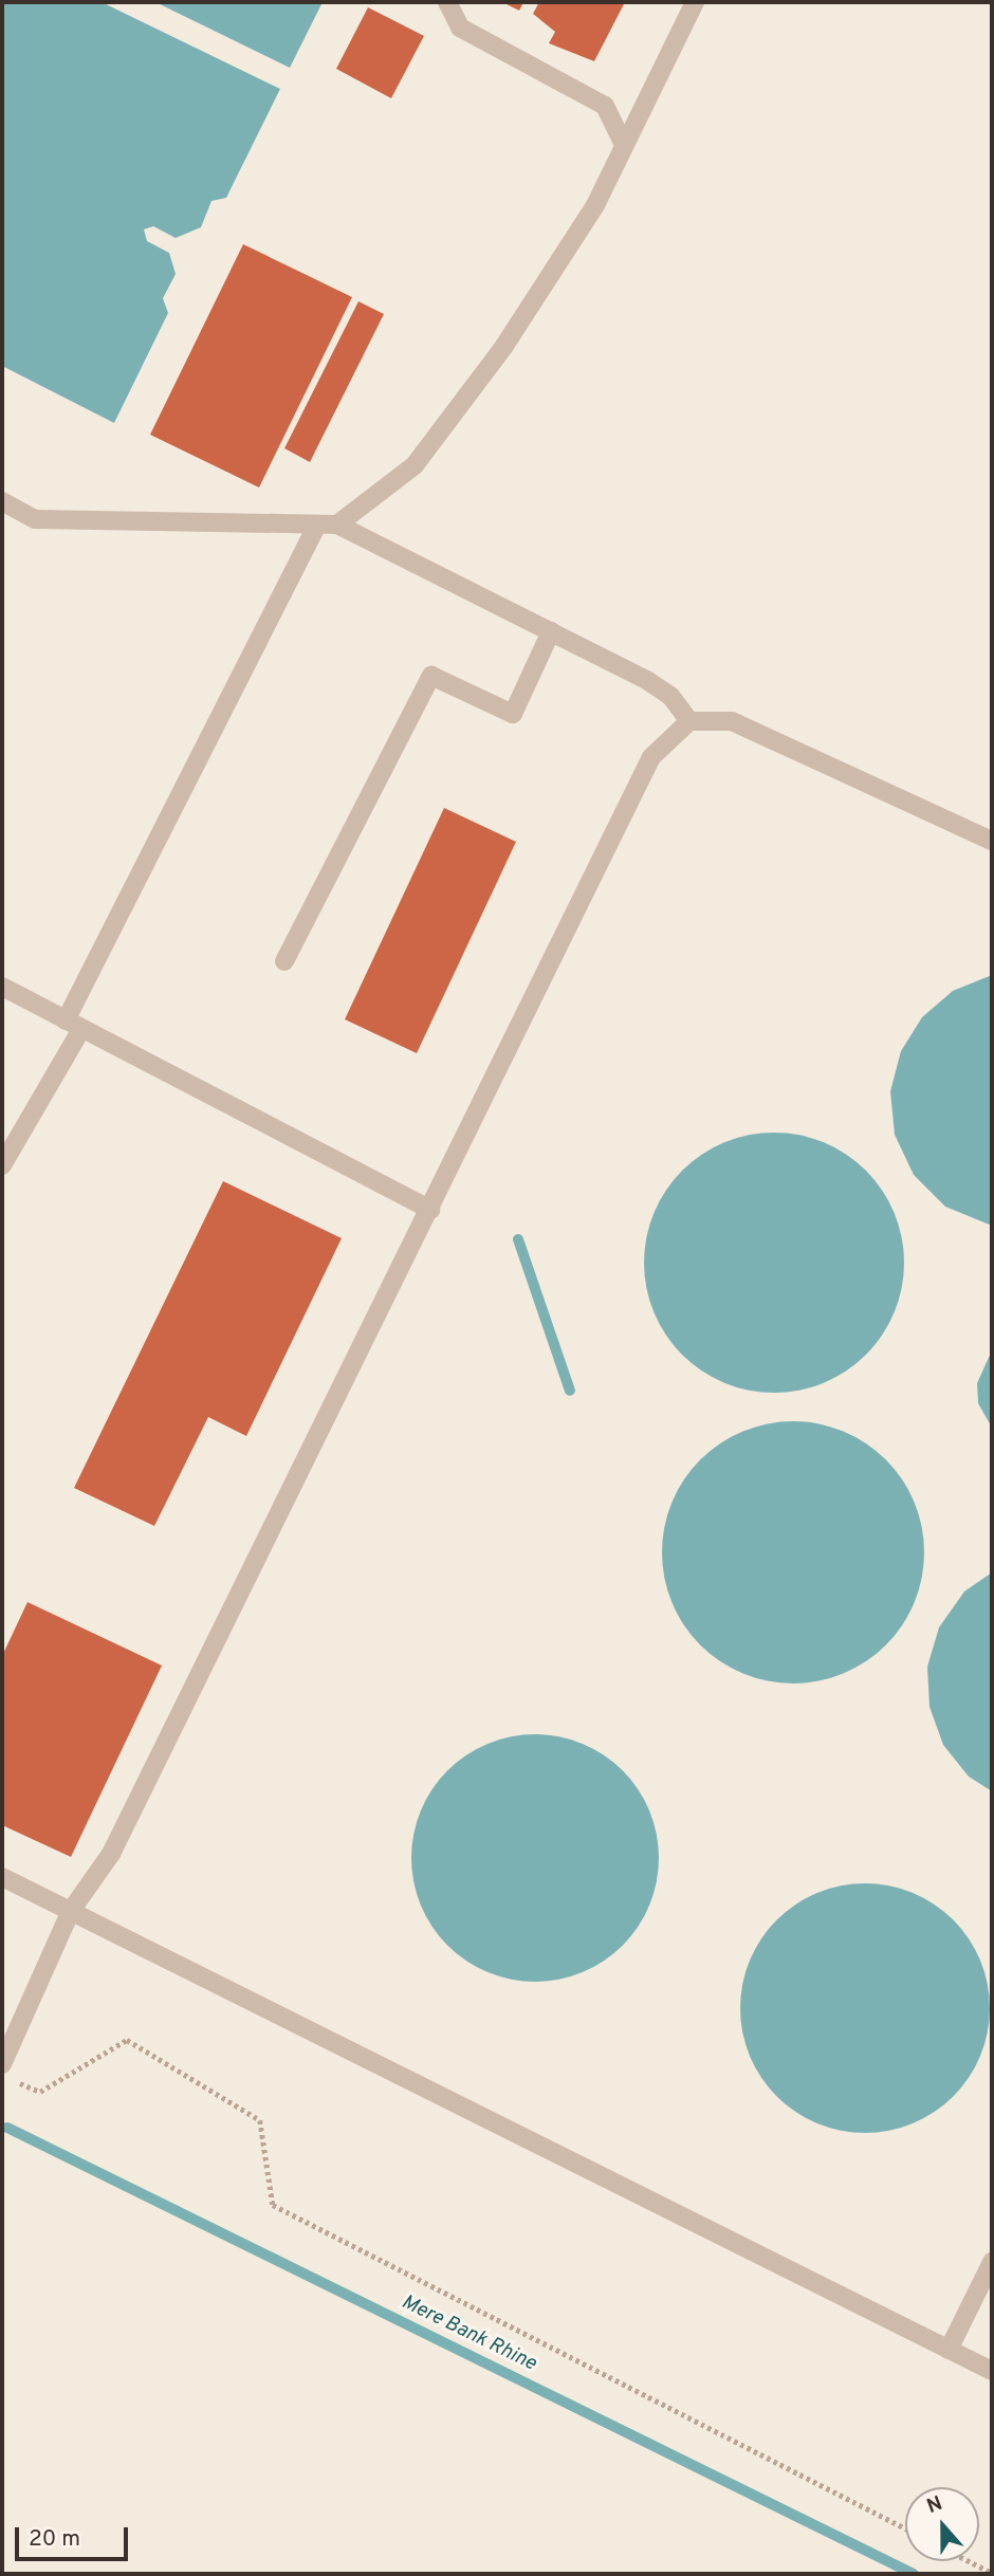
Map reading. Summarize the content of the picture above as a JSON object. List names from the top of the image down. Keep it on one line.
{"water":["Mere Bank Rhine"],"scale_bar":"20 m","north":"top"}
